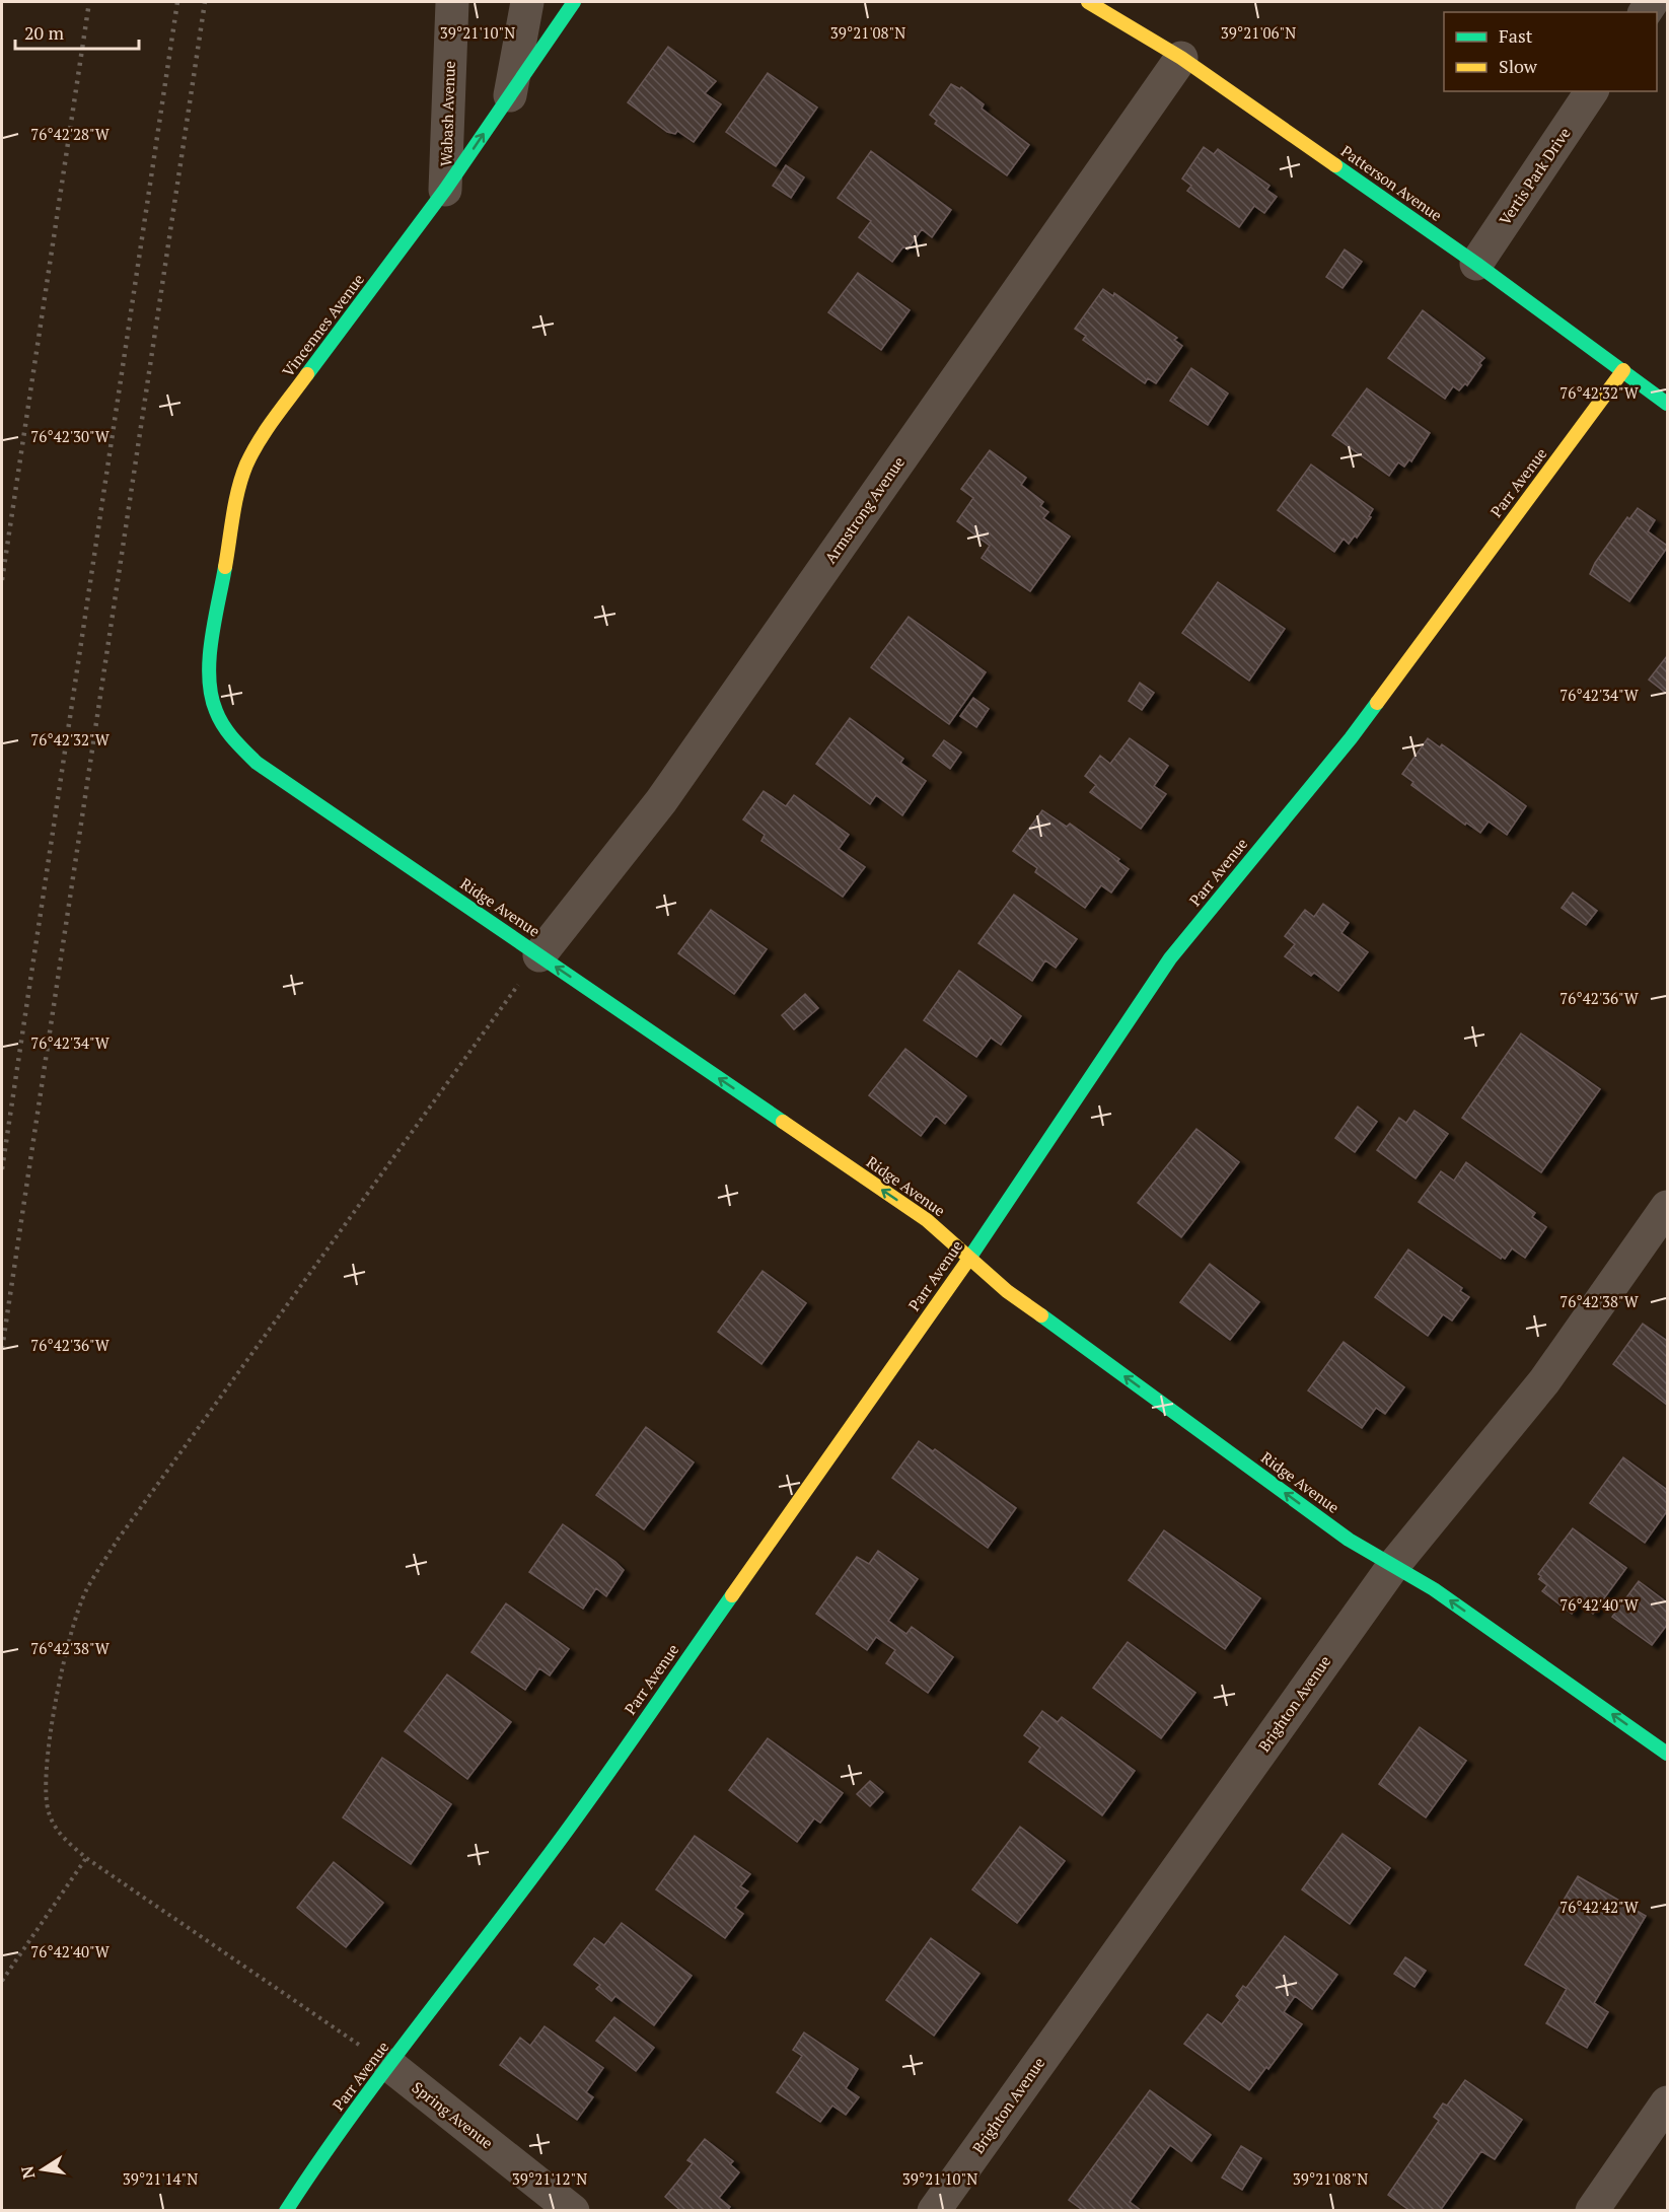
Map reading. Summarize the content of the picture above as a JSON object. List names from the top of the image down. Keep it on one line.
{"streets":{"street":["Wabash Avenue","Vertis Park Drive","Patterson Avenue","Vincennes Avenue","Parr Avenue","Armstrong Avenue","Ridge Avenue","Brighton Avenue","Spring Avenue"]},"crossings":[["Wabash Avenue","Vincennes Avenue"],["Vertis Park Drive","Patterson Avenue"],["Patterson Avenue","Parr Avenue"],["Patterson Avenue","Armstrong Avenue"],["Vincennes Avenue","Ridge Avenue"],["Parr Avenue","Ridge Avenue"],["Parr Avenue","Spring Avenue"],["Armstrong Avenue","Ridge Avenue"],["Ridge Avenue","Brighton Avenue"]],"one_way":["Ridge Avenue"],"legend":["Fast","Slow"],"scale_bar":"20 m","north":"left","coordinates":["39°21'10\"N","39°21'08\"N","39°21'06\"N","76°42'28\"W","76°42'32\"W","76°42'30\"W","76°42'34\"W","76°42'36\"W","76°42'38\"W","76°42'40\"W","76°42'42\"W","39°21'14\"N","39°21'12\"N"]}
